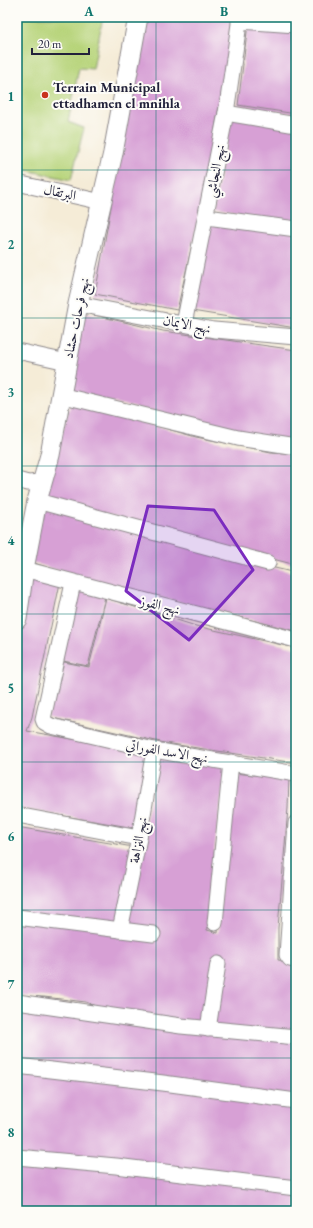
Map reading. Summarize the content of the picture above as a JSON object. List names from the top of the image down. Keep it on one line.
{"streets":{"street":["نهج النجاشي","البرتقال","نهج فرحات حشاد","نهج الايمان","نهج الفوز","نهج الاسد الفوراتي","نهج النزاهة"]},"crossings":[["نهج النجاشي","نهج الايمان"],["البرتقال","نهج فرحات حشاد"],["نهج فرحات حشاد","نهج الايمان"],["نهج فرحات حشاد","نهج الفوز"],["نهج الفوز","نهج الاسد الفوراتي"],["نهج الاسد الفوراتي","نهج النزاهة"]],"places":["Terrain Municipal ettadhamen el mnihla"],"scale_bar":"20 m","grid":{"columns":["A","B"],"rows":["1","2","3","4","5","6","7","8"]}}
